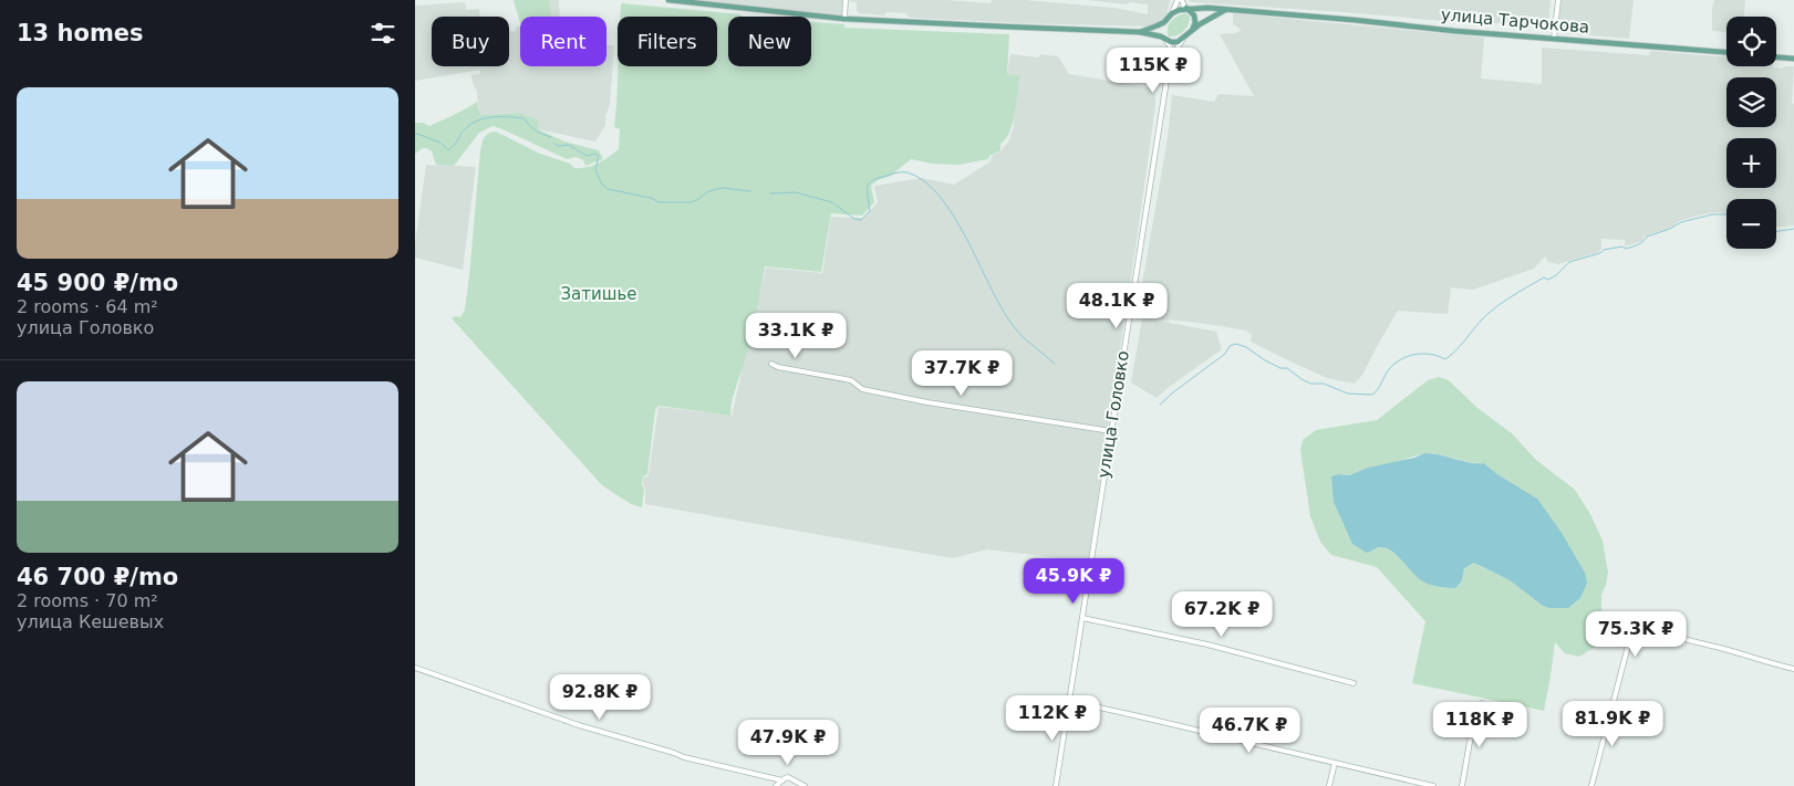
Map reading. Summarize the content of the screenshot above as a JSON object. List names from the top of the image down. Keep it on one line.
{"streets":{"main road":["улица Тарчокова"],"street":["улица Головко"]},"parks":["Затишье"],"page":{"heading":"13 homes","map_buttons":["+","−"],"chip":["Buy","Rent","Filters","New"],"price":["115K ₽","48.1K ₽","33.1K ₽","37.7K ₽","45.9K ₽","67.2K ₽","75.3K ₽","92.8K ₽","112K ₽","81.9K ₽","118K ₽","46.7K ₽","47.9K ₽"],"list":[{"name":"45 900 ₽/mo","note":"2 rooms · 64 m² · улица Головко"},{"name":"46 700 ₽/mo","note":"2 rooms · 70 m² · улица Кешевых"}]}}
